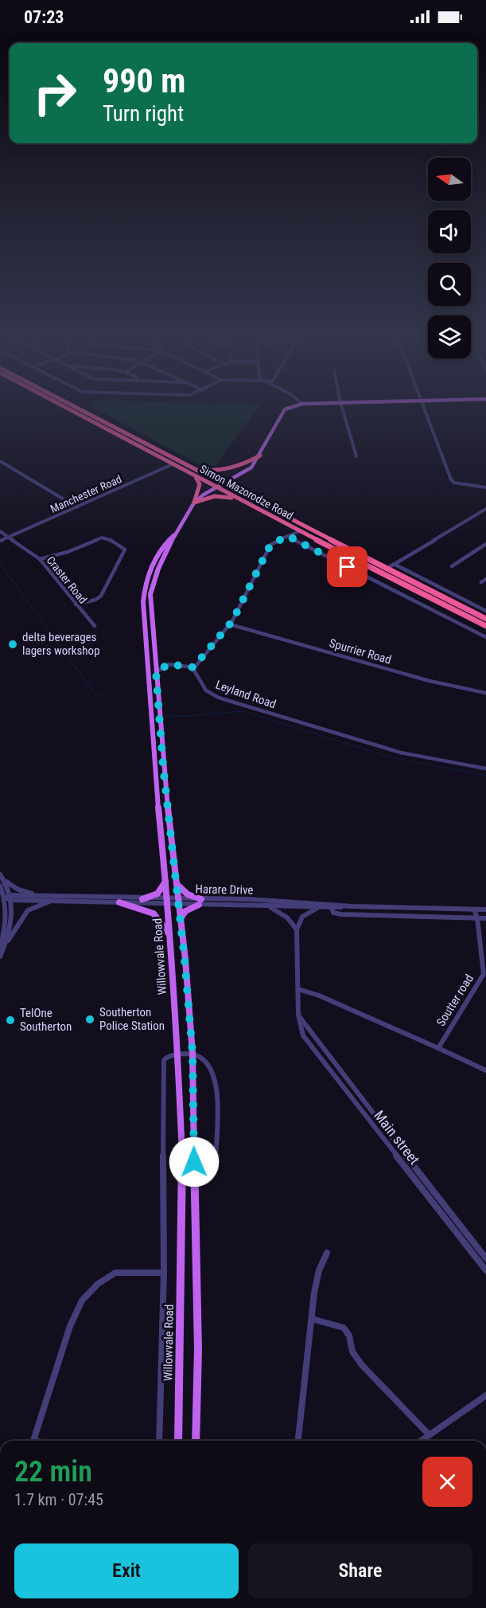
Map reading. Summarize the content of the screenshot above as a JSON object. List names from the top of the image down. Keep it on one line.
{"streets":{"highway":["Simon Mazorodze Road"],"main road":["Willowvale Road"],"street":["Manchester Road","Craster Road","Spurrier Road","Leyland Road","Harare Drive","Soutter road","Main street"]},"crossings":[["Simon Mazorodze Road","Manchester Road"],["Simon Mazorodze Road","Willowvale Road"],["Manchester Road","Craster Road"],["Harare Drive","Willowvale Road"],["Harare Drive","Soutter road"]],"places":["delta beverages lagers workshop","Southerton Police Station","TelOne Southerton"],"north":"left","page":{"status":"07:23","turn":["990 m","Turn right"],"heading":["22 min","1.7 km · 07:45"],"buttons":["Exit","Share"]}}
